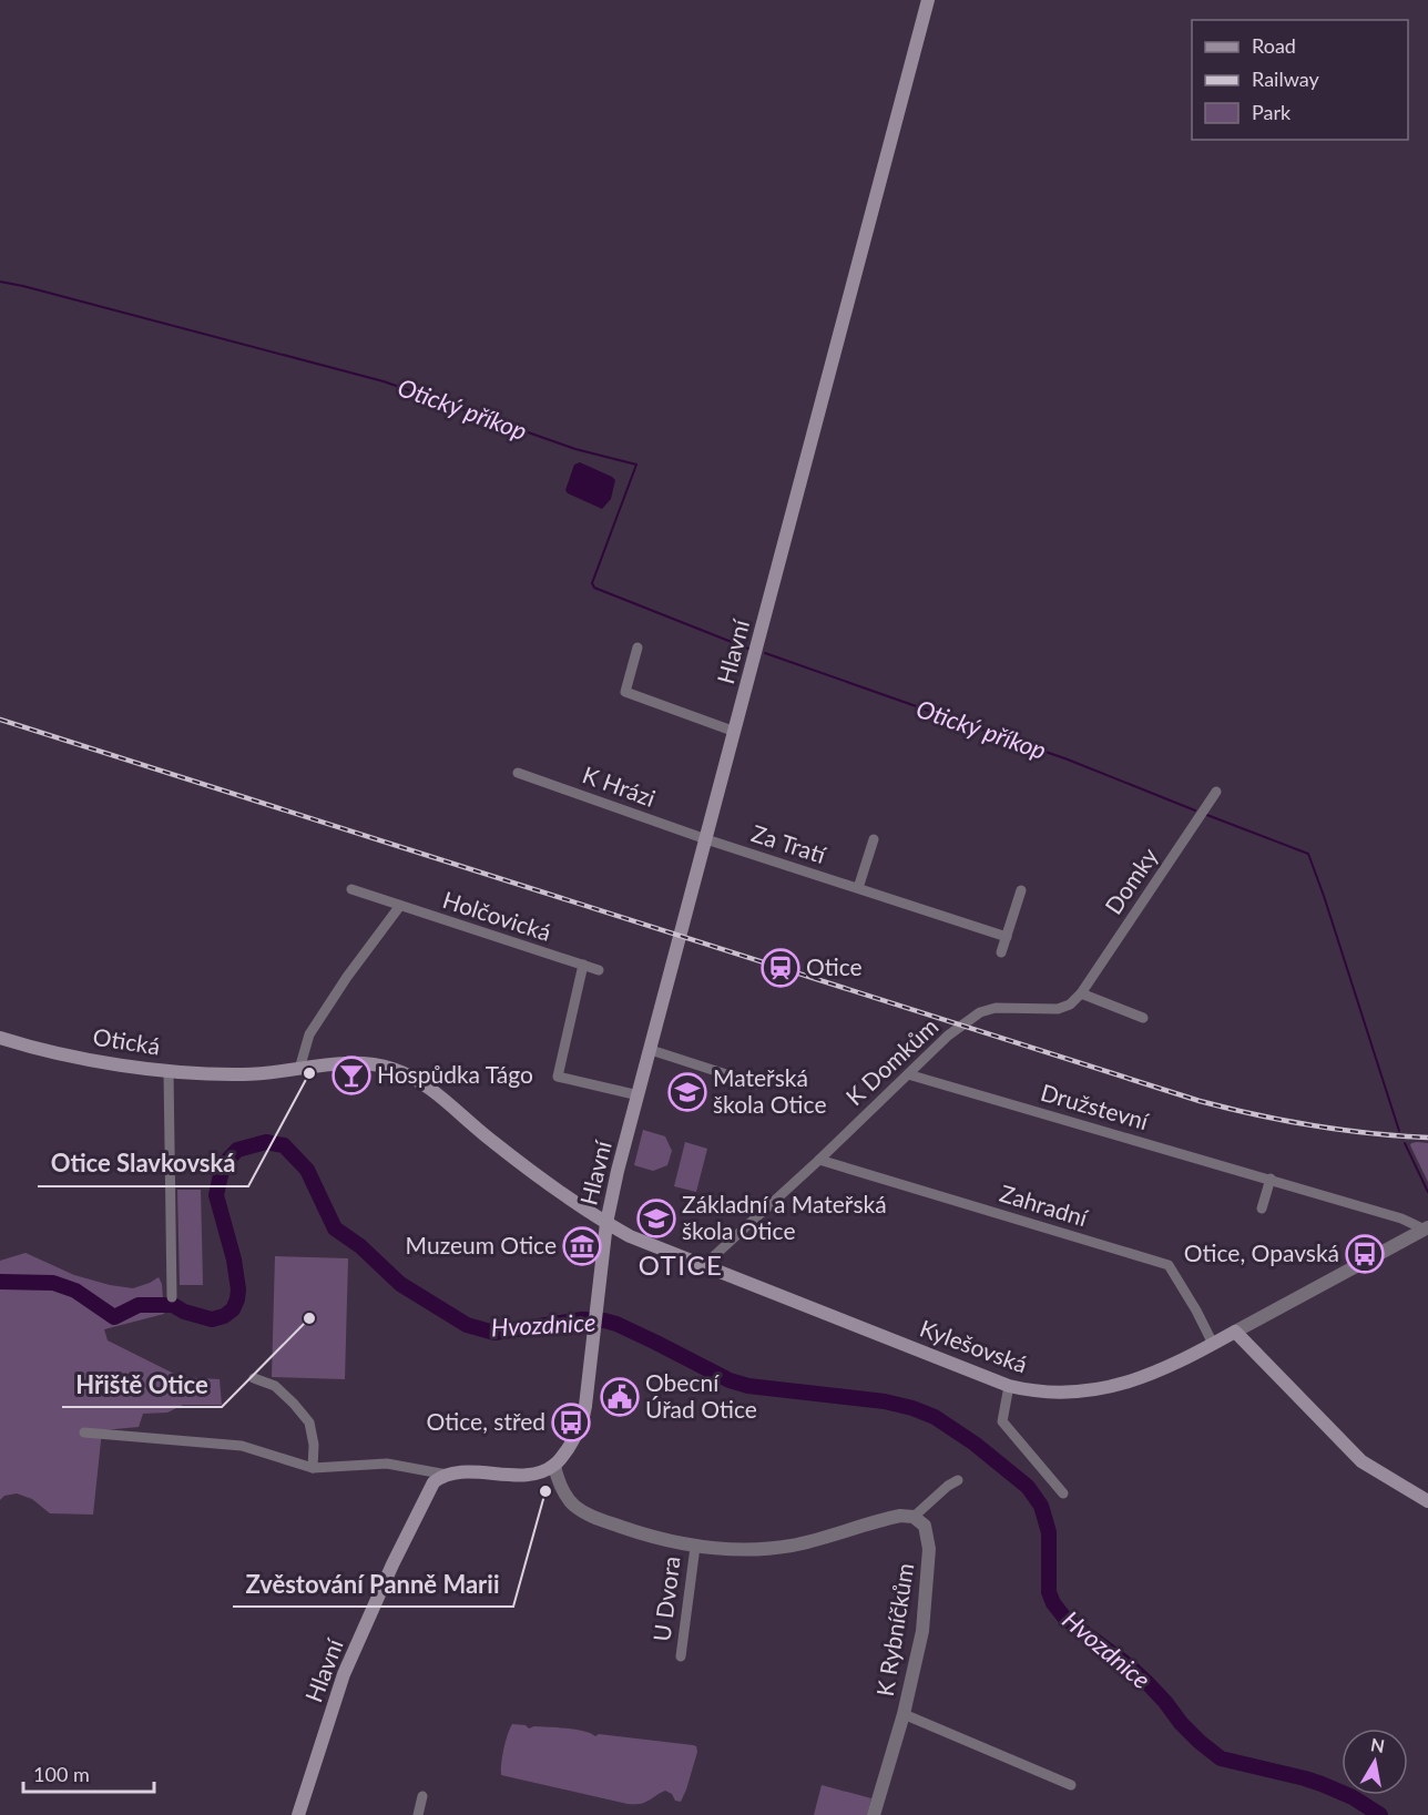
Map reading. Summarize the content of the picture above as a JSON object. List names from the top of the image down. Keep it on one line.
{"streets":{"main road":["Hlavní","Otická","Kylešovská"],"street":["K Hrázi","Za Tratí","Domky","Holčovická","K Domkům","Družstevní","Zahradní","U Dvora","K Rybníčkům"]},"crossings":[["Hlavní","K Hrázi"],["Hlavní","Za Tratí"],["Hlavní","Kylešovská"],["K Hrázi","Za Tratí"],["Domky","K Domkům"],["Otická","Kylešovská"],["K Domkům","Družstevní"],["K Domkům","Zahradní"],["K Domkům","Kylešovská"],["Zahradní","Kylešovská"]],"districts":["OTICE"],"water":["Otický příkop","Hvozdnice"],"places":{"station":["Otice"],"other":["Otice Slavkovská","Hřiště Otice","Zvěstování Panně Marii"],"bar":["Hospůdka Tágo"],"school or university":["Mateřská škola Otice","Základní a Mateřská škola Otice"],"museum":["Muzeum Otice"],"bus stop":["Otice, Opavská","Otice, střed"],"public building":["Obecní Úřad Otice"]},"legend":["Road","Railway","Park"],"scale_bar":"100 m","north":"top"}
